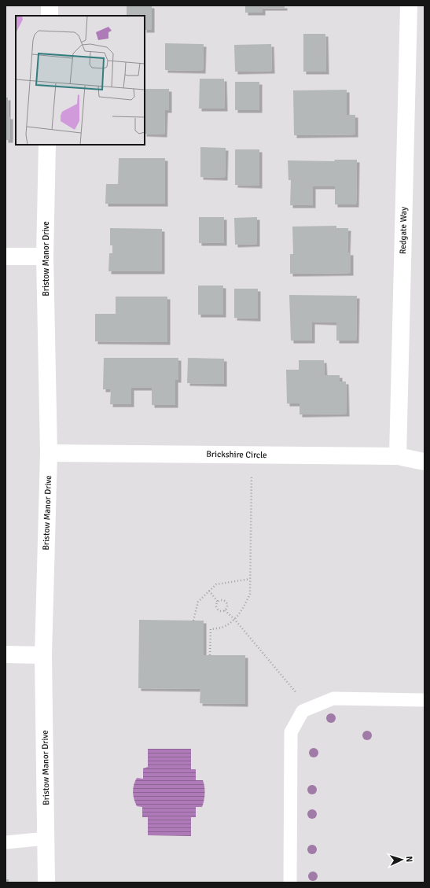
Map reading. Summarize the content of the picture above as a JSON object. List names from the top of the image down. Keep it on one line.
{"streets":{"street":["Redgate Way","Bristow Manor Drive","Brickshire Circle"]},"crossings":[["Redgate Way","Brickshire Circle"],["Bristow Manor Drive","Brickshire Circle"]],"north":"right"}
